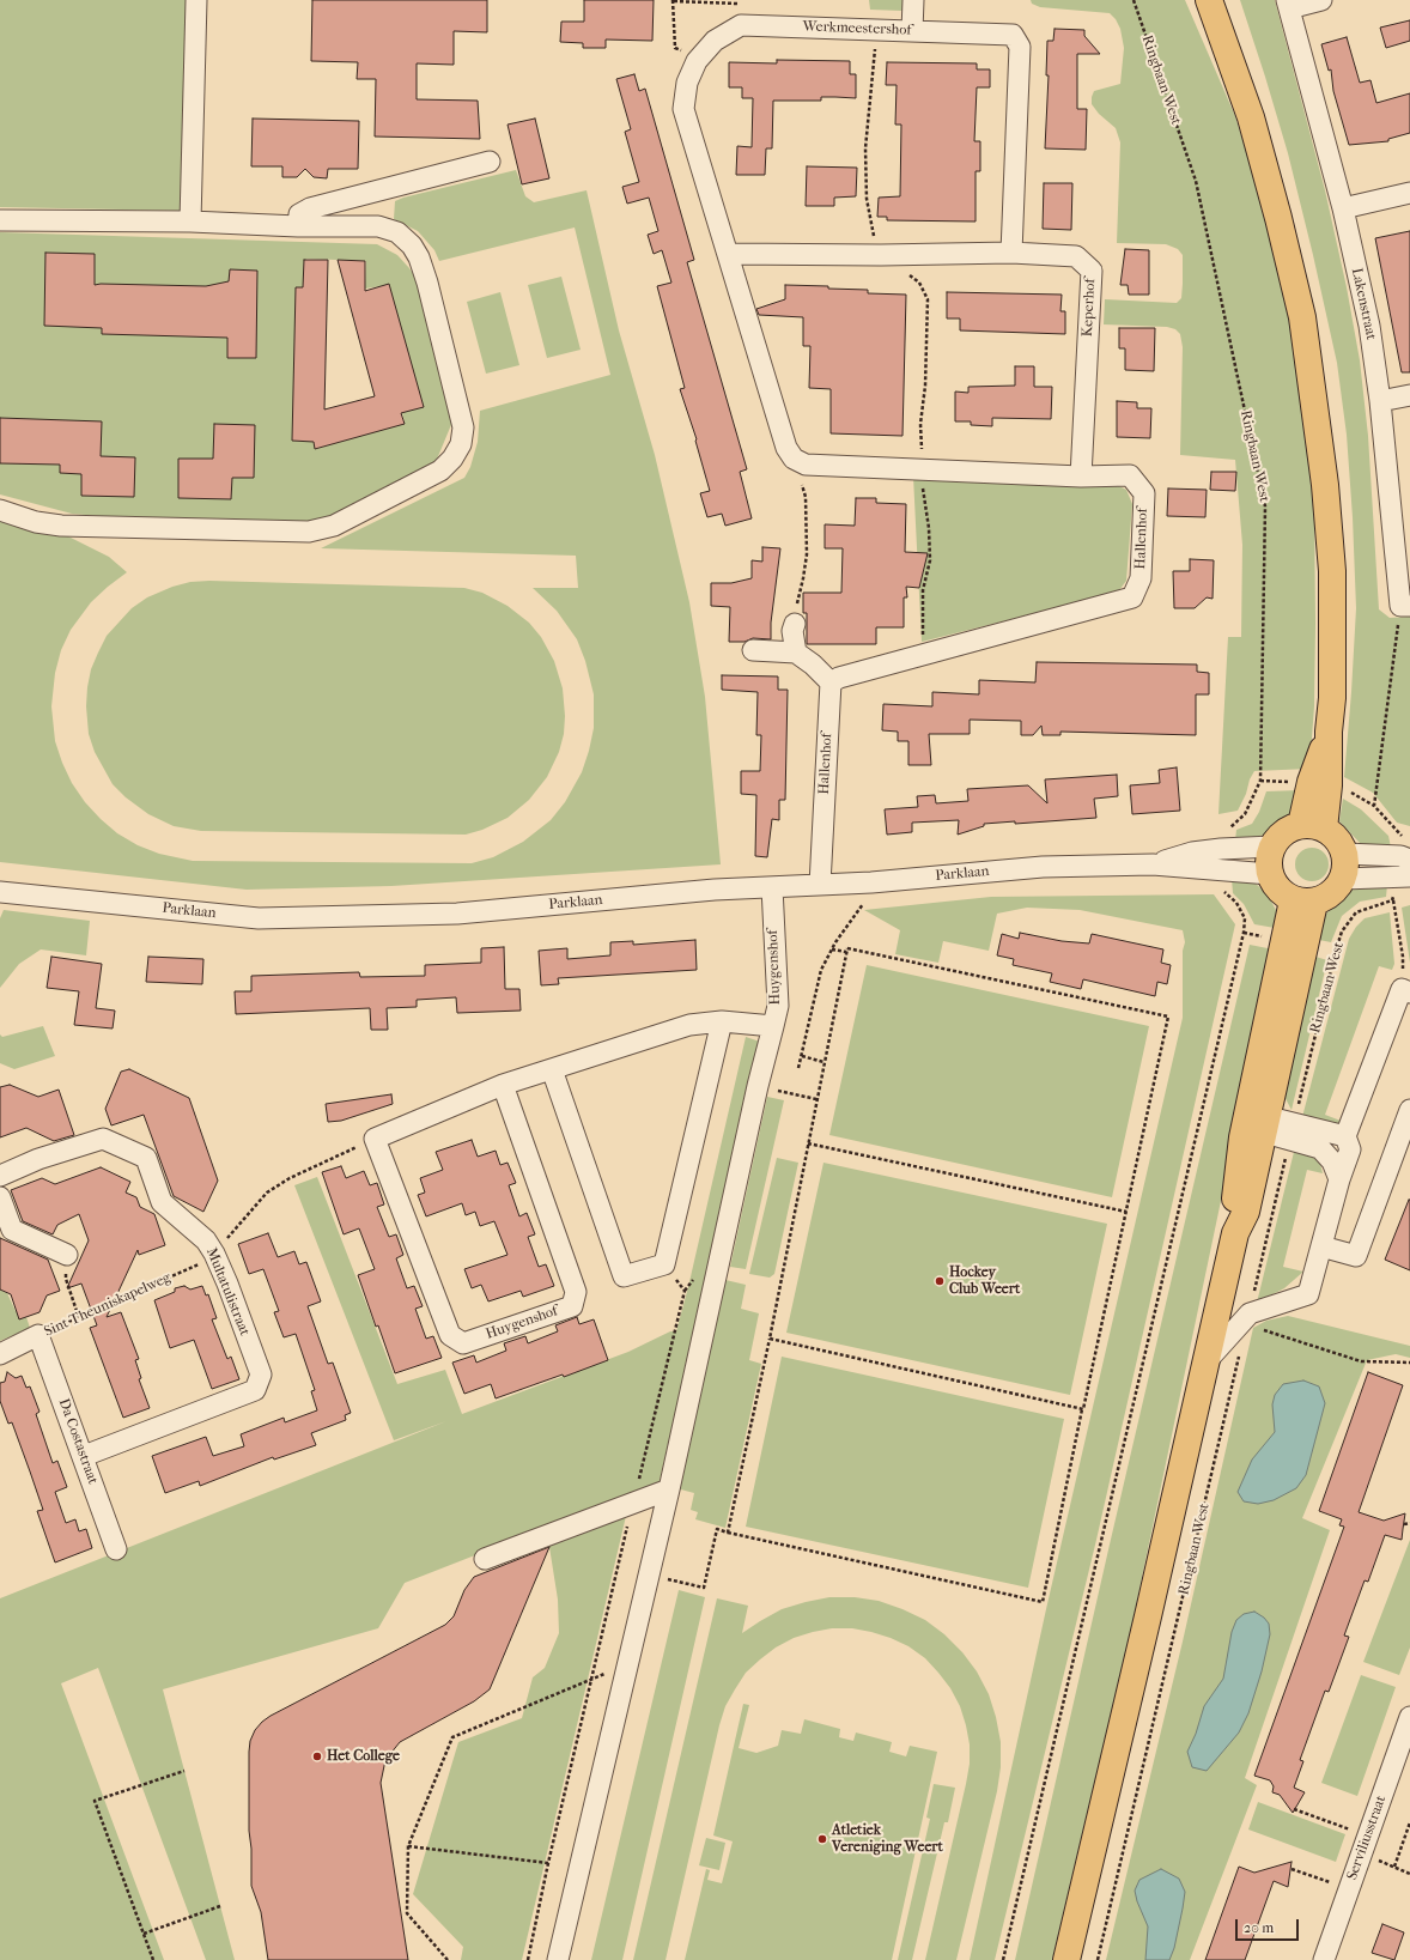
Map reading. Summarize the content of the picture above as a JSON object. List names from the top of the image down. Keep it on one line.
{"streets":{"main road":["Ringbaan West"],"street":["Werkmeestershof","Lakenstraat","Keperhof","Hallenhof","Parklaan","Huygenshof","Multatulistraat","Sint Theuniskapelweg","Da Costastraat","Serviliusstraat"]},"crossings":[["Werkmeestershof","Keperhof"],["Ringbaan West","Parklaan"],["Keperhof","Hallenhof"],["Hallenhof","Parklaan"],["Parklaan","Huygenshof"],["Multatulistraat","Sint Theuniskapelweg"],["Multatulistraat","Da Costastraat"],["Sint Theuniskapelweg","Da Costastraat"]],"places":["Hockey Club Weert","Het College","Atletiek Vereniging Weert"],"scale_bar":"20 m"}
